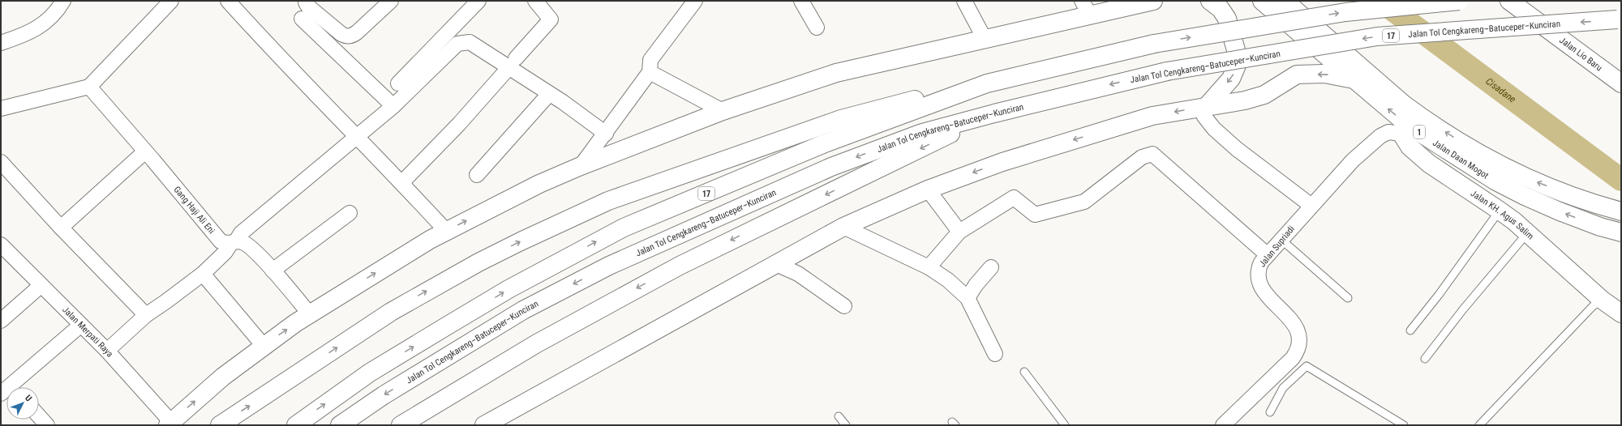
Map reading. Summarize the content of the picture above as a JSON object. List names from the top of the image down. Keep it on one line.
{"streets":{"main road":["Jalan Tol Cengkareng–Batuceper–Kunciran","17","Jalan Lio Baru","1","Jalan Daan Mogot","Jalan KH. Agus Salim"],"street":["Gang Haji Ali Eni","Jalan Supriadi","Jalan Merpati Raya"]},"crossings":[["Jalan Daan Mogot","Jalan KH. Agus Salim"],["Jalan Daan Mogot","Jalan Supriadi"],["Jalan KH. Agus Salim","Jalan Supriadi"]],"one_way":["Jalan Daan Mogot"],"water":["Cisadane"],"north":"top right"}
